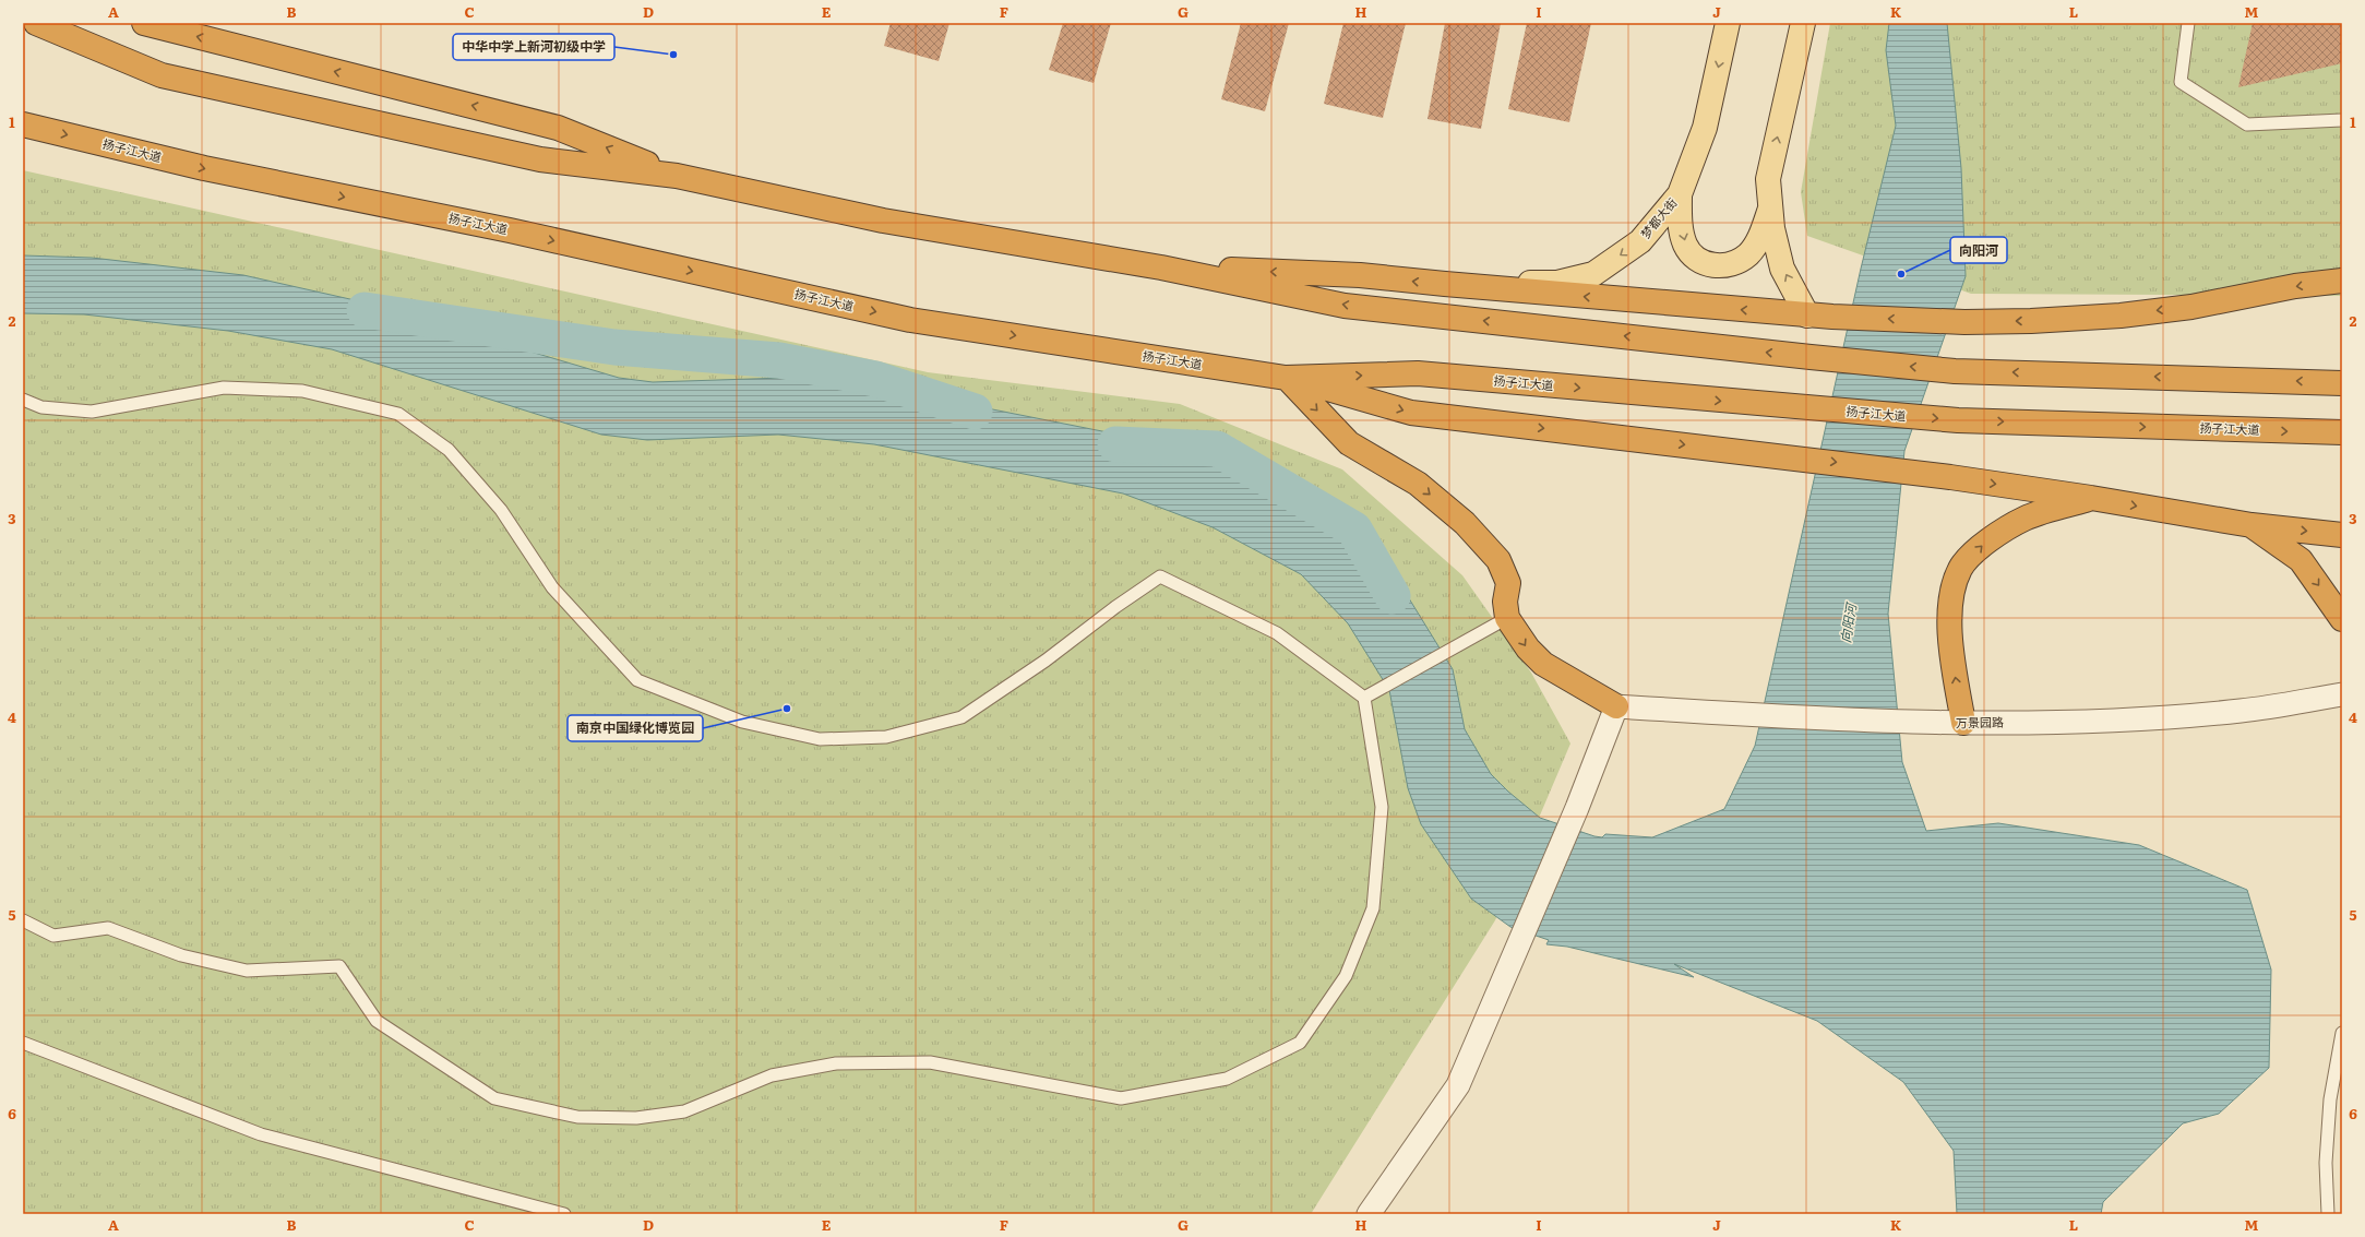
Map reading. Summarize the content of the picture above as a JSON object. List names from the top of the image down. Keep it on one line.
{"streets":{"highway":["扬子江大道"],"main road":["梦都大街"],"street":["万景园路"]},"one_way":["梦都大街"],"water":["向阳河"],"places":["中华中学上新河初级中学","向阳河","南京中国绿化博览园"],"grid":{"columns":["A","B","C","D","E","F","G","H","I","J","K","L","M"],"rows":["1","2","3","4","5","6"]}}
